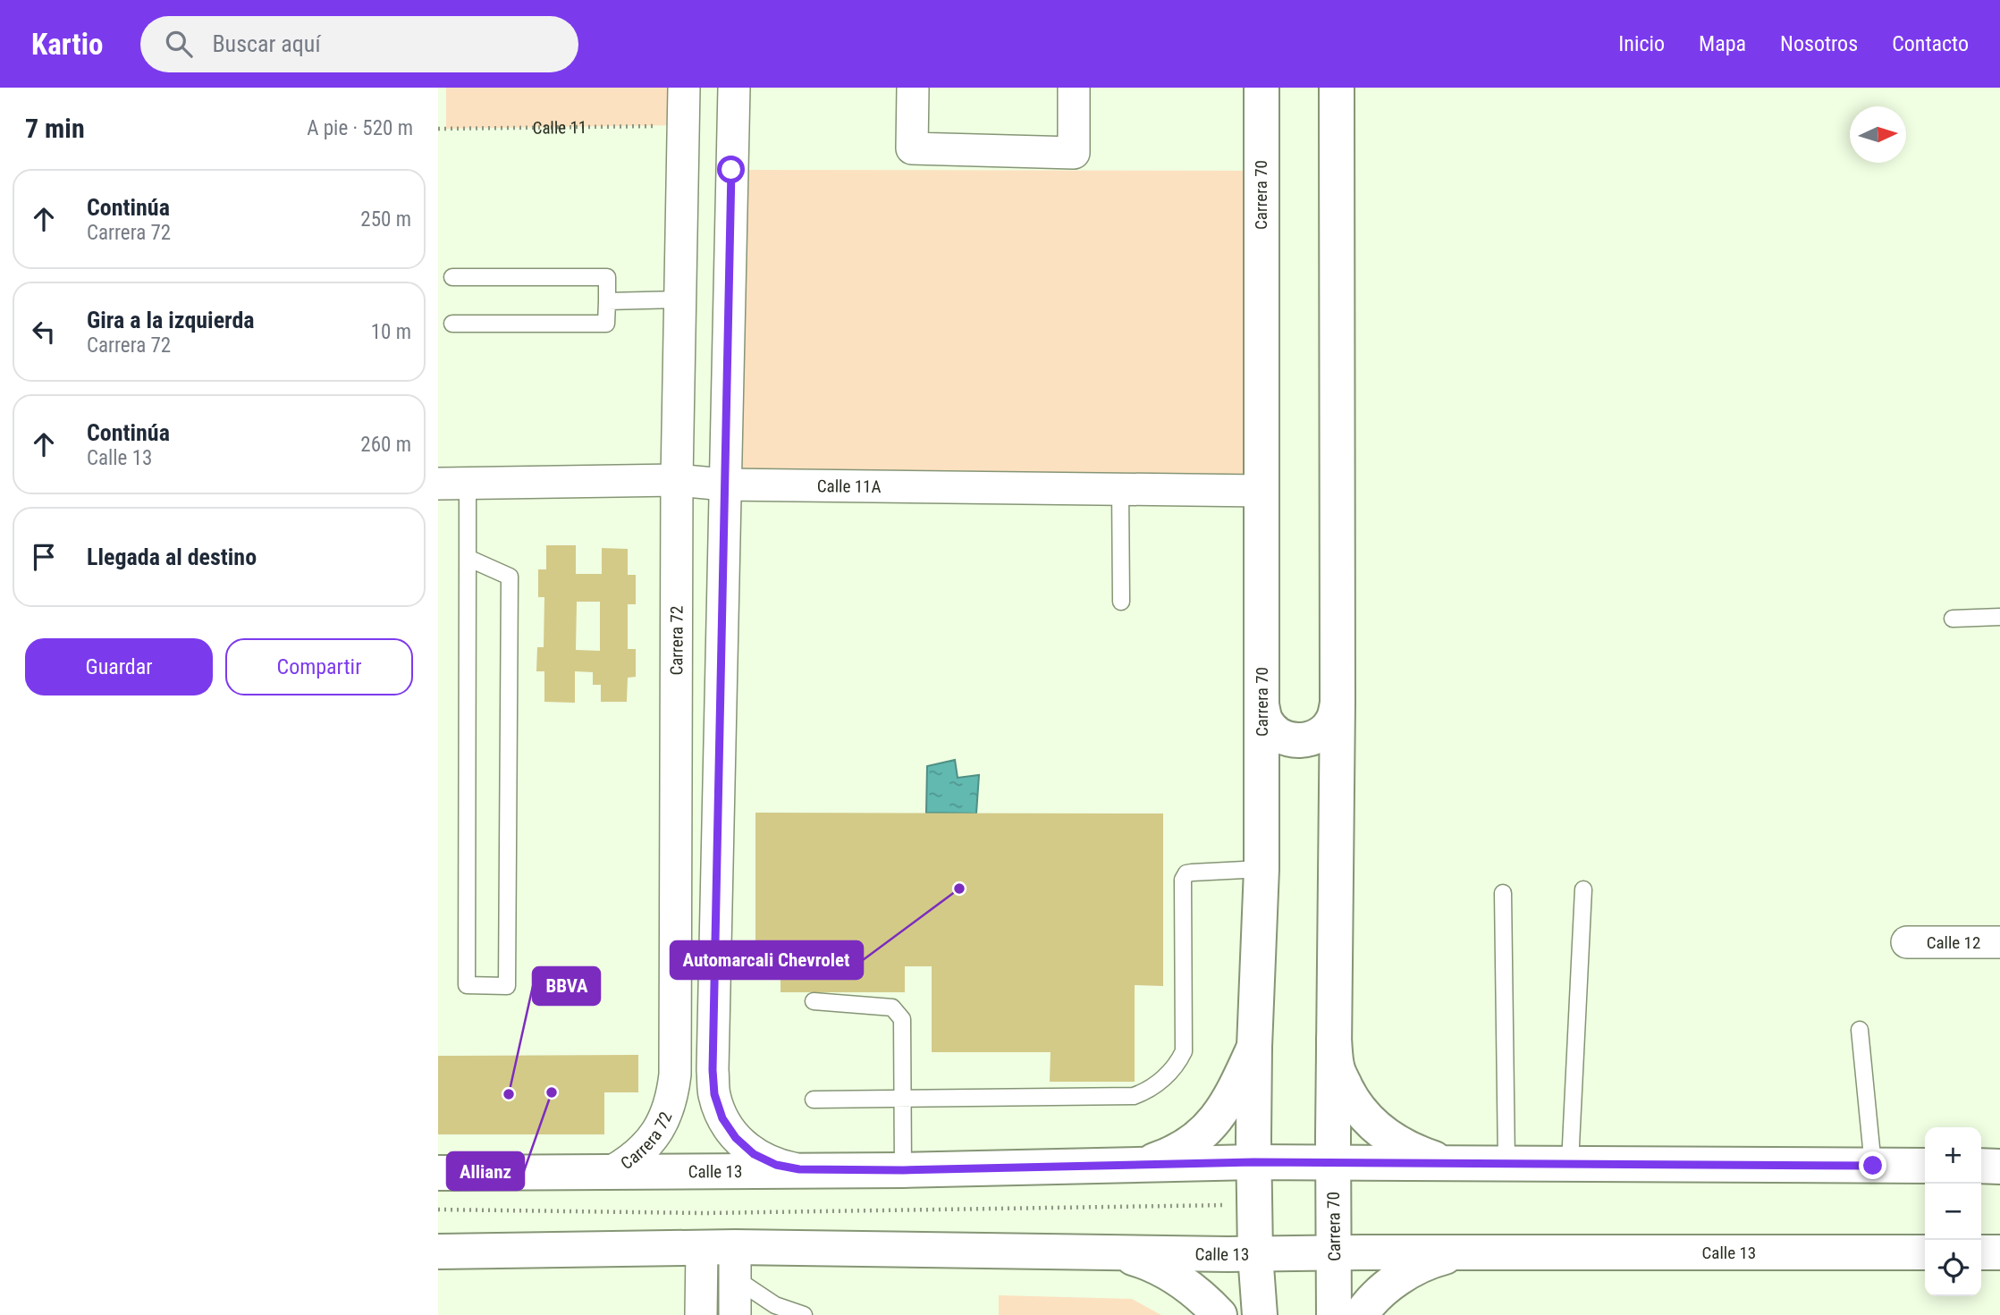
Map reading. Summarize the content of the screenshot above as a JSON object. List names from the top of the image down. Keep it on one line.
{"streets":{"main road":["Carrera 70","Calle 13"],"street":["Calle 11A","Carrera 72","Calle 12"],"path":["Calle 11"]},"crossings":[["Calle 11","Carrera 72"],["Carrera 70","Calle 11A"],["Carrera 70","Calle 13"],["Calle 11A","Carrera 72"],["Carrera 72","Calle 13"]],"places":["Automarcali Chevrolet","Allianz","BBVA"],"north":"right","page":{"header":"Kartio","search":"Buscar aquí","nav":["Inicio","Mapa","Nosotros","Contacto"],"heading":["7 min","A pie · 520 m"],"list":[["Continúa","Carrera 72","250 m"],["Gira a la izquierda","Carrera 72","10 m"],["Continúa","Calle 13","260 m"],"Llegada al destino"],"buttons":["Guardar","Compartir"],"map_buttons":["+","−"]}}
